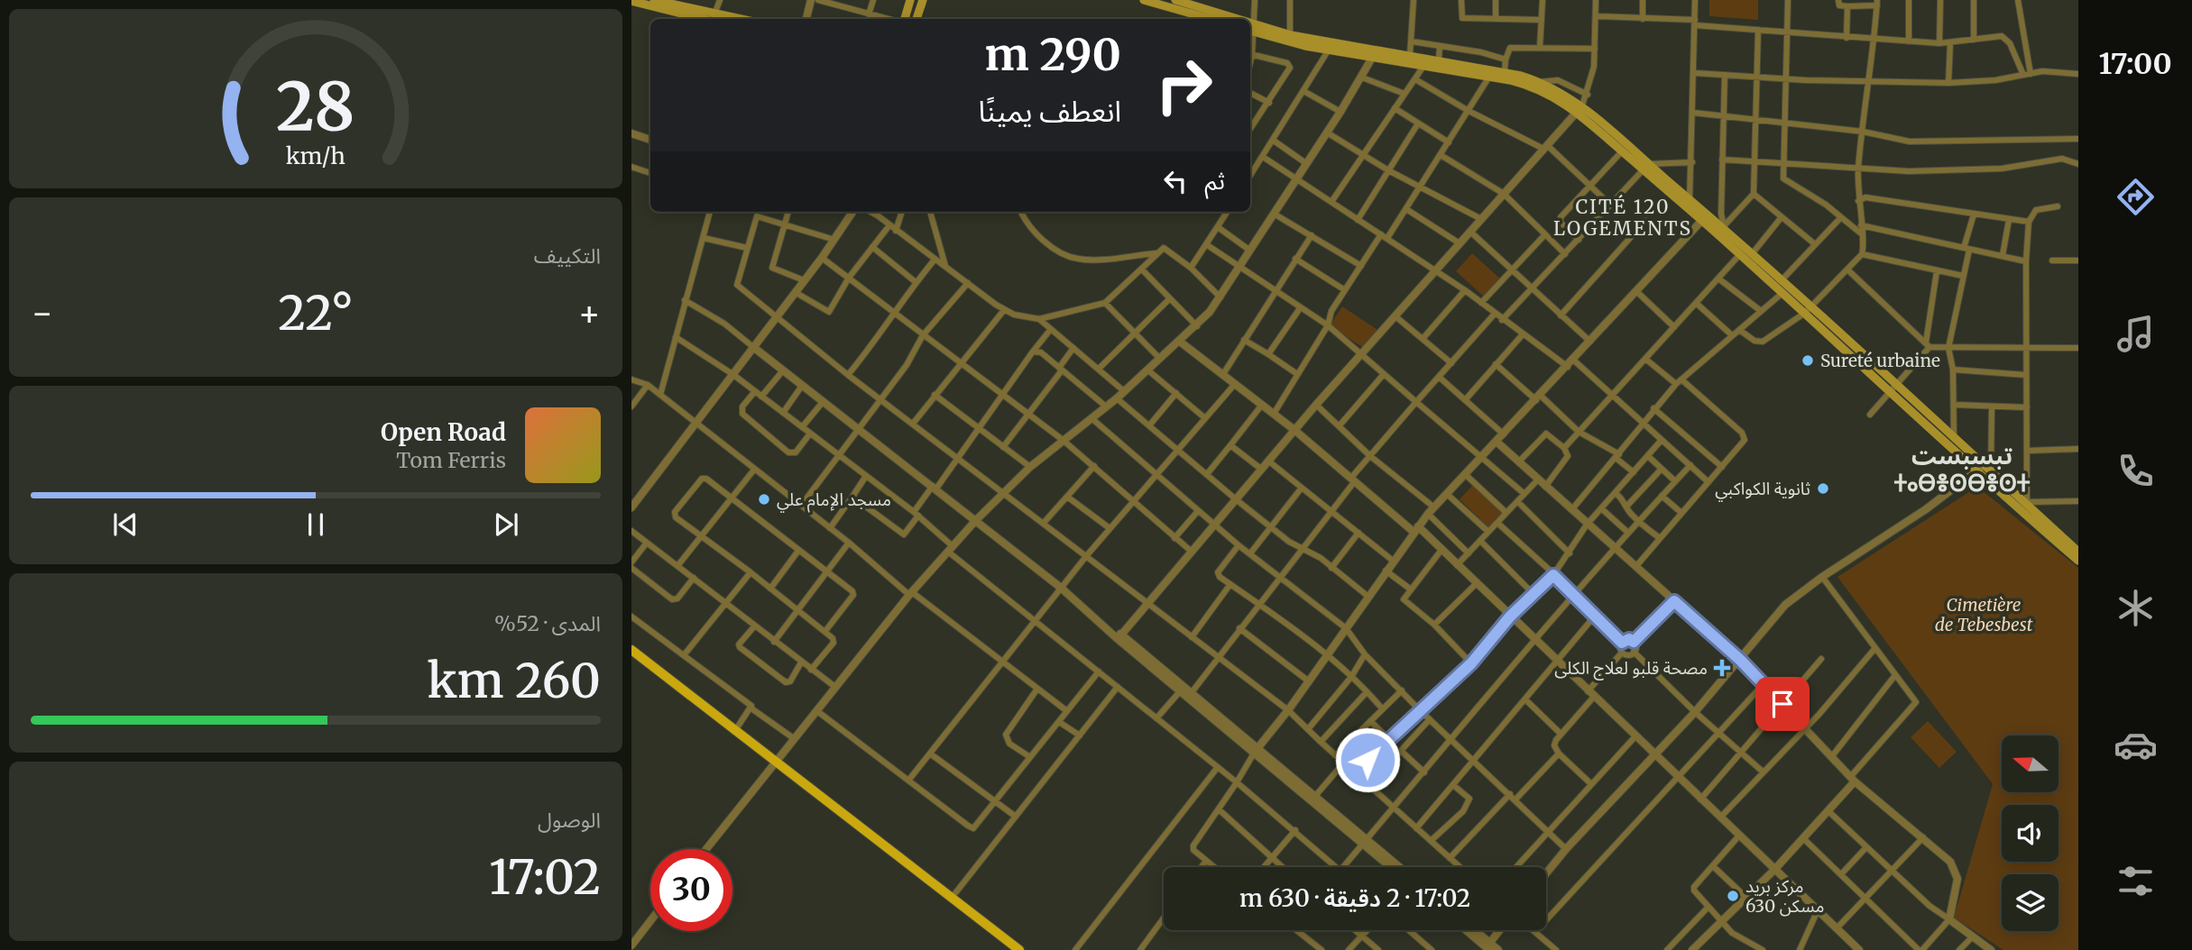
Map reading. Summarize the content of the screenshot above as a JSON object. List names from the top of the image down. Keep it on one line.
{"districts":["CITÉ 120 LOGEMENTS","تبسبست ⵜⴰⴱⴻⵙⴱⴻⵙⵜ"],"parks":["Cimetière de Tebesbest"],"places":{"other":["Sureté urbaine","ثانوية الكواكبي","مسجد الإمام علي","مركز بريد 630 مسكن"],"health":["مصحة قلبو لعلاج الكلى"]},"north":"left","page":{"tabs":"17:00","turn":["290 m","انعطف يمينًا"],"then":"ثم","tile":["التكييف",["المدى · 52%","260 km"],["الوصول","17:02"]],"heat":["−","22°","+"],"song":["Open Road","Tom Ferris"],"limit":"30","trip":"17:02 · 2 دقيقة · 630 m","gauge":["28","km/h"]}}
